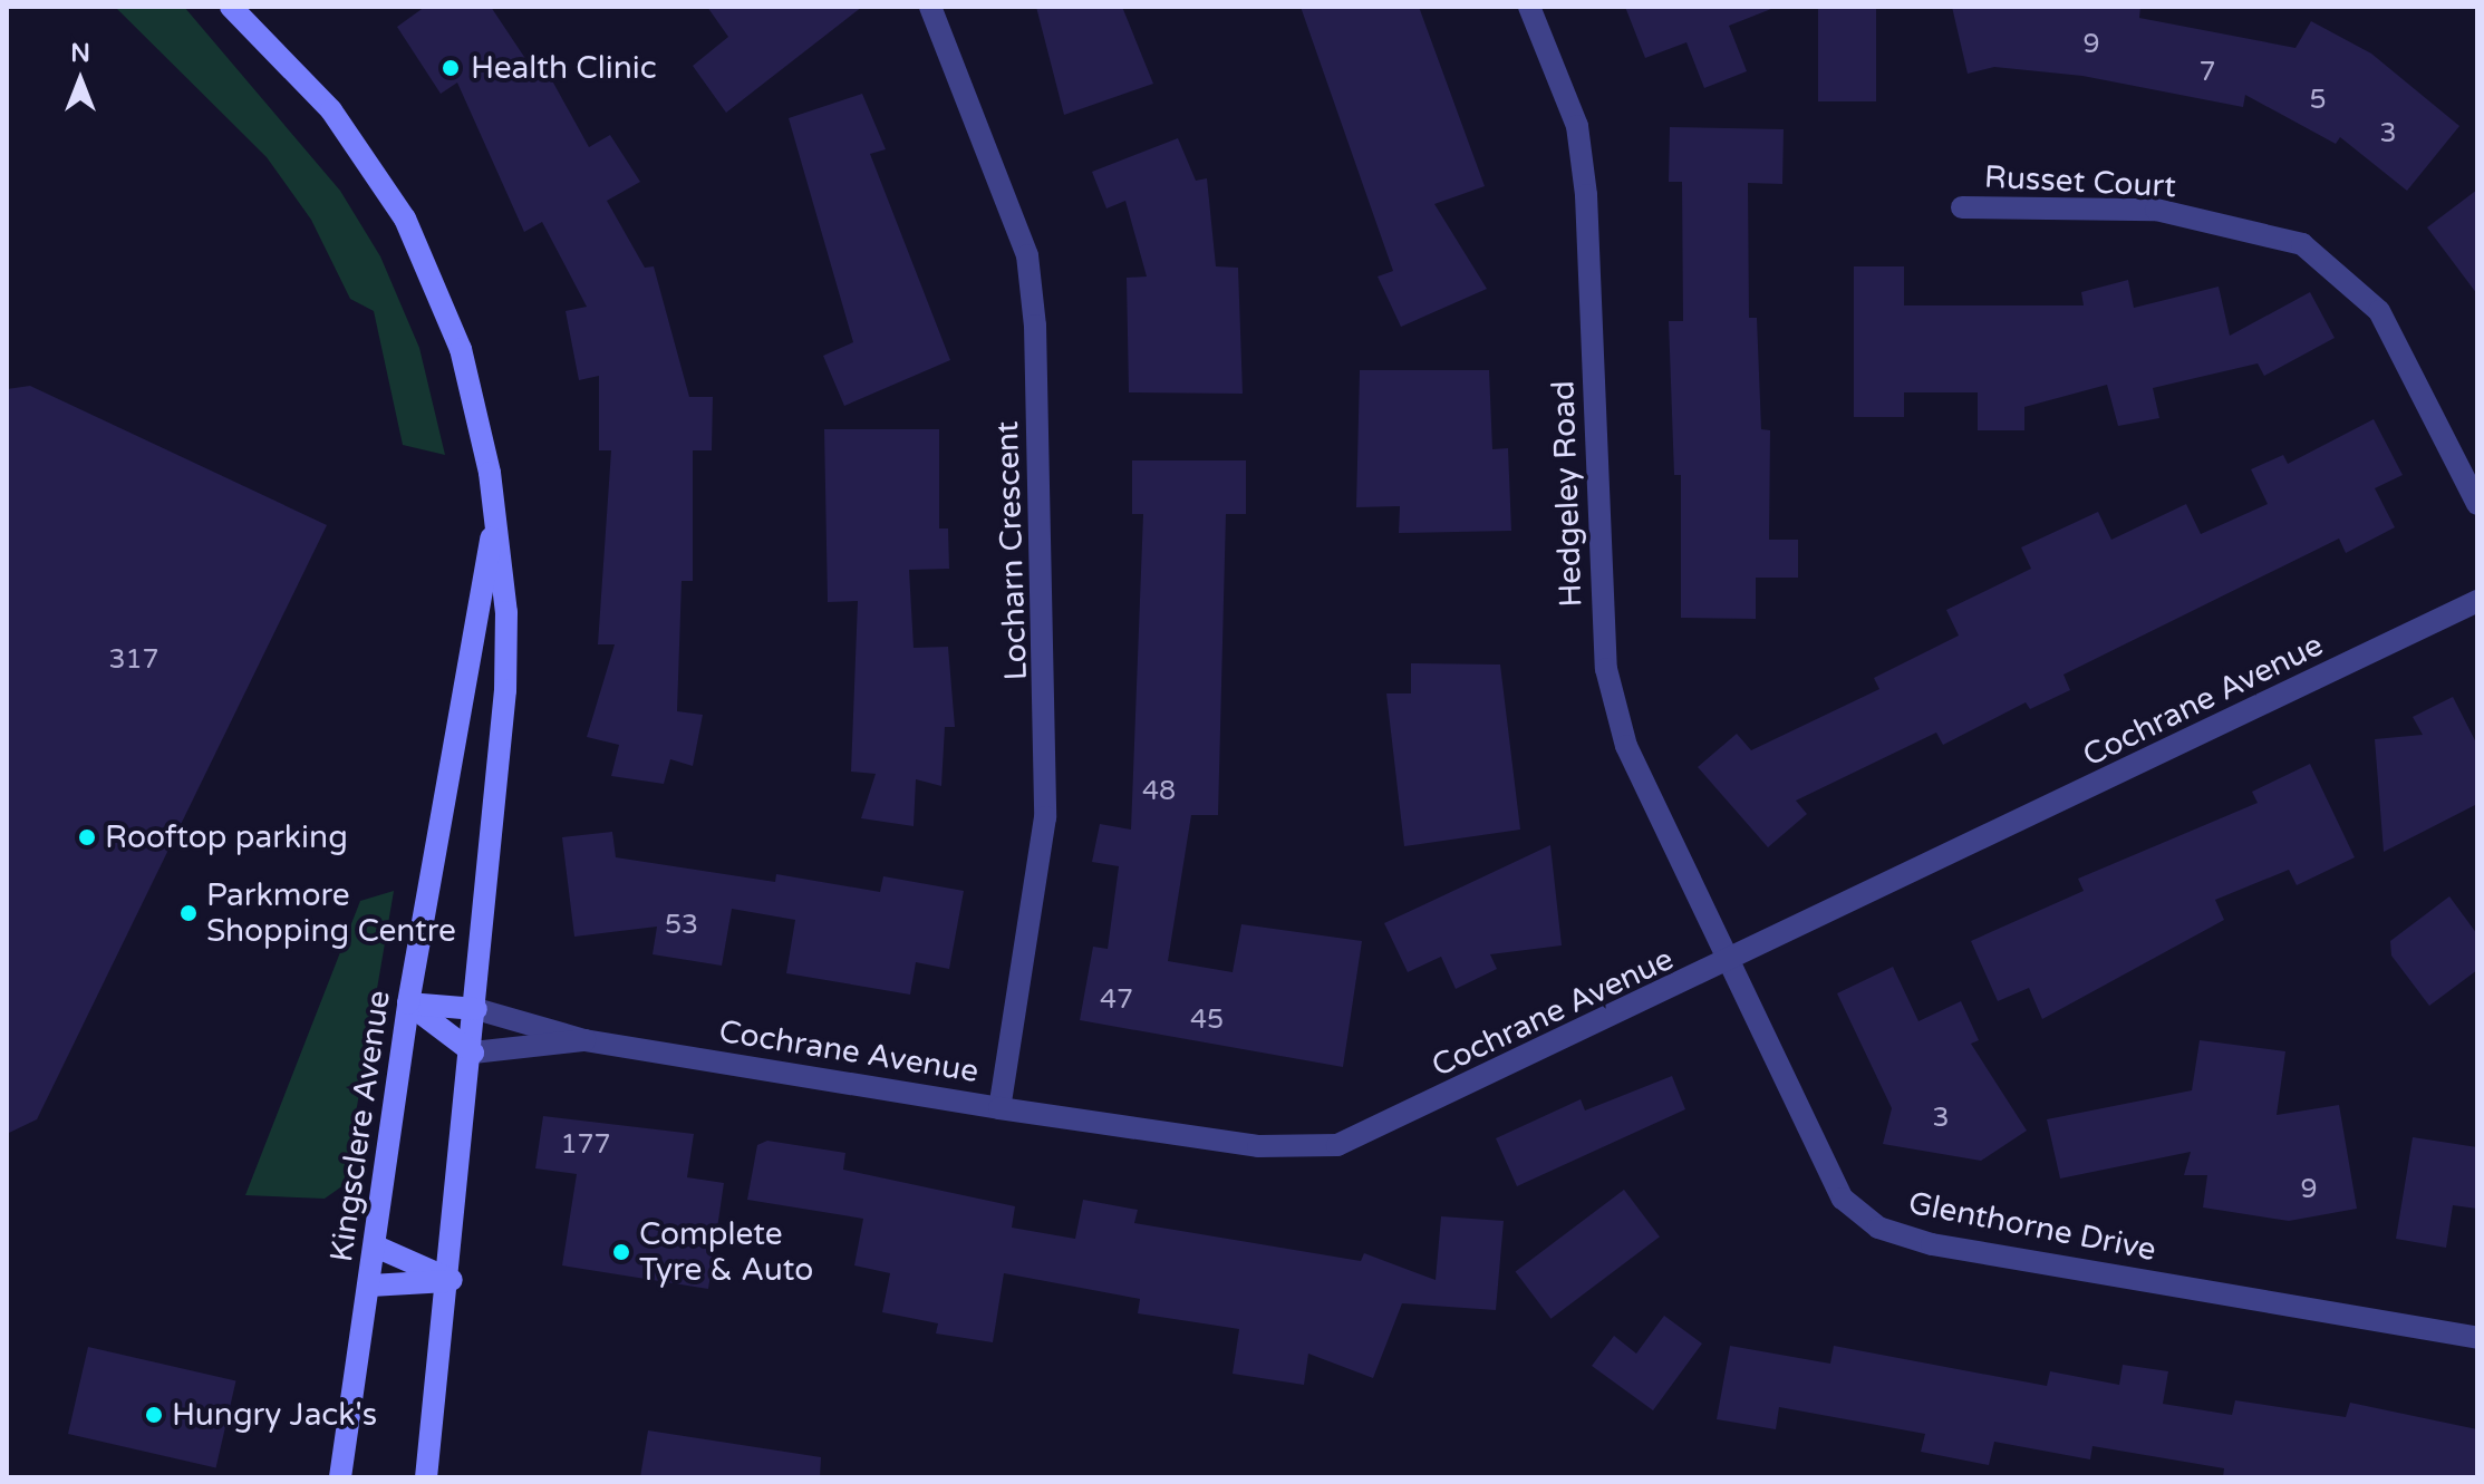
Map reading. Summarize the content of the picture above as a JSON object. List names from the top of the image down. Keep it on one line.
{"streets":{"main road":["Kingsclere Avenue"],"street":["Russet Court","Hedgeley Road","Locharn Crescent","Cochrane Avenue","Glenthorne Drive"]},"crossings":[["Hedgeley Road","Cochrane Avenue"],["Hedgeley Road","Glenthorne Drive"],["Locharn Crescent","Cochrane Avenue"],["Cochrane Avenue","Kingsclere Avenue"],["Cochrane Avenue","Glenthorne Drive"]],"places":["Health Clinic","Rooftop parking","Parkmore Shopping Centre","Complete Tyre & Auto","Hungry Jack's"],"house_numbers":["9","7","5","3","317","48","53","47","45","3","177","9"],"north":"top"}
